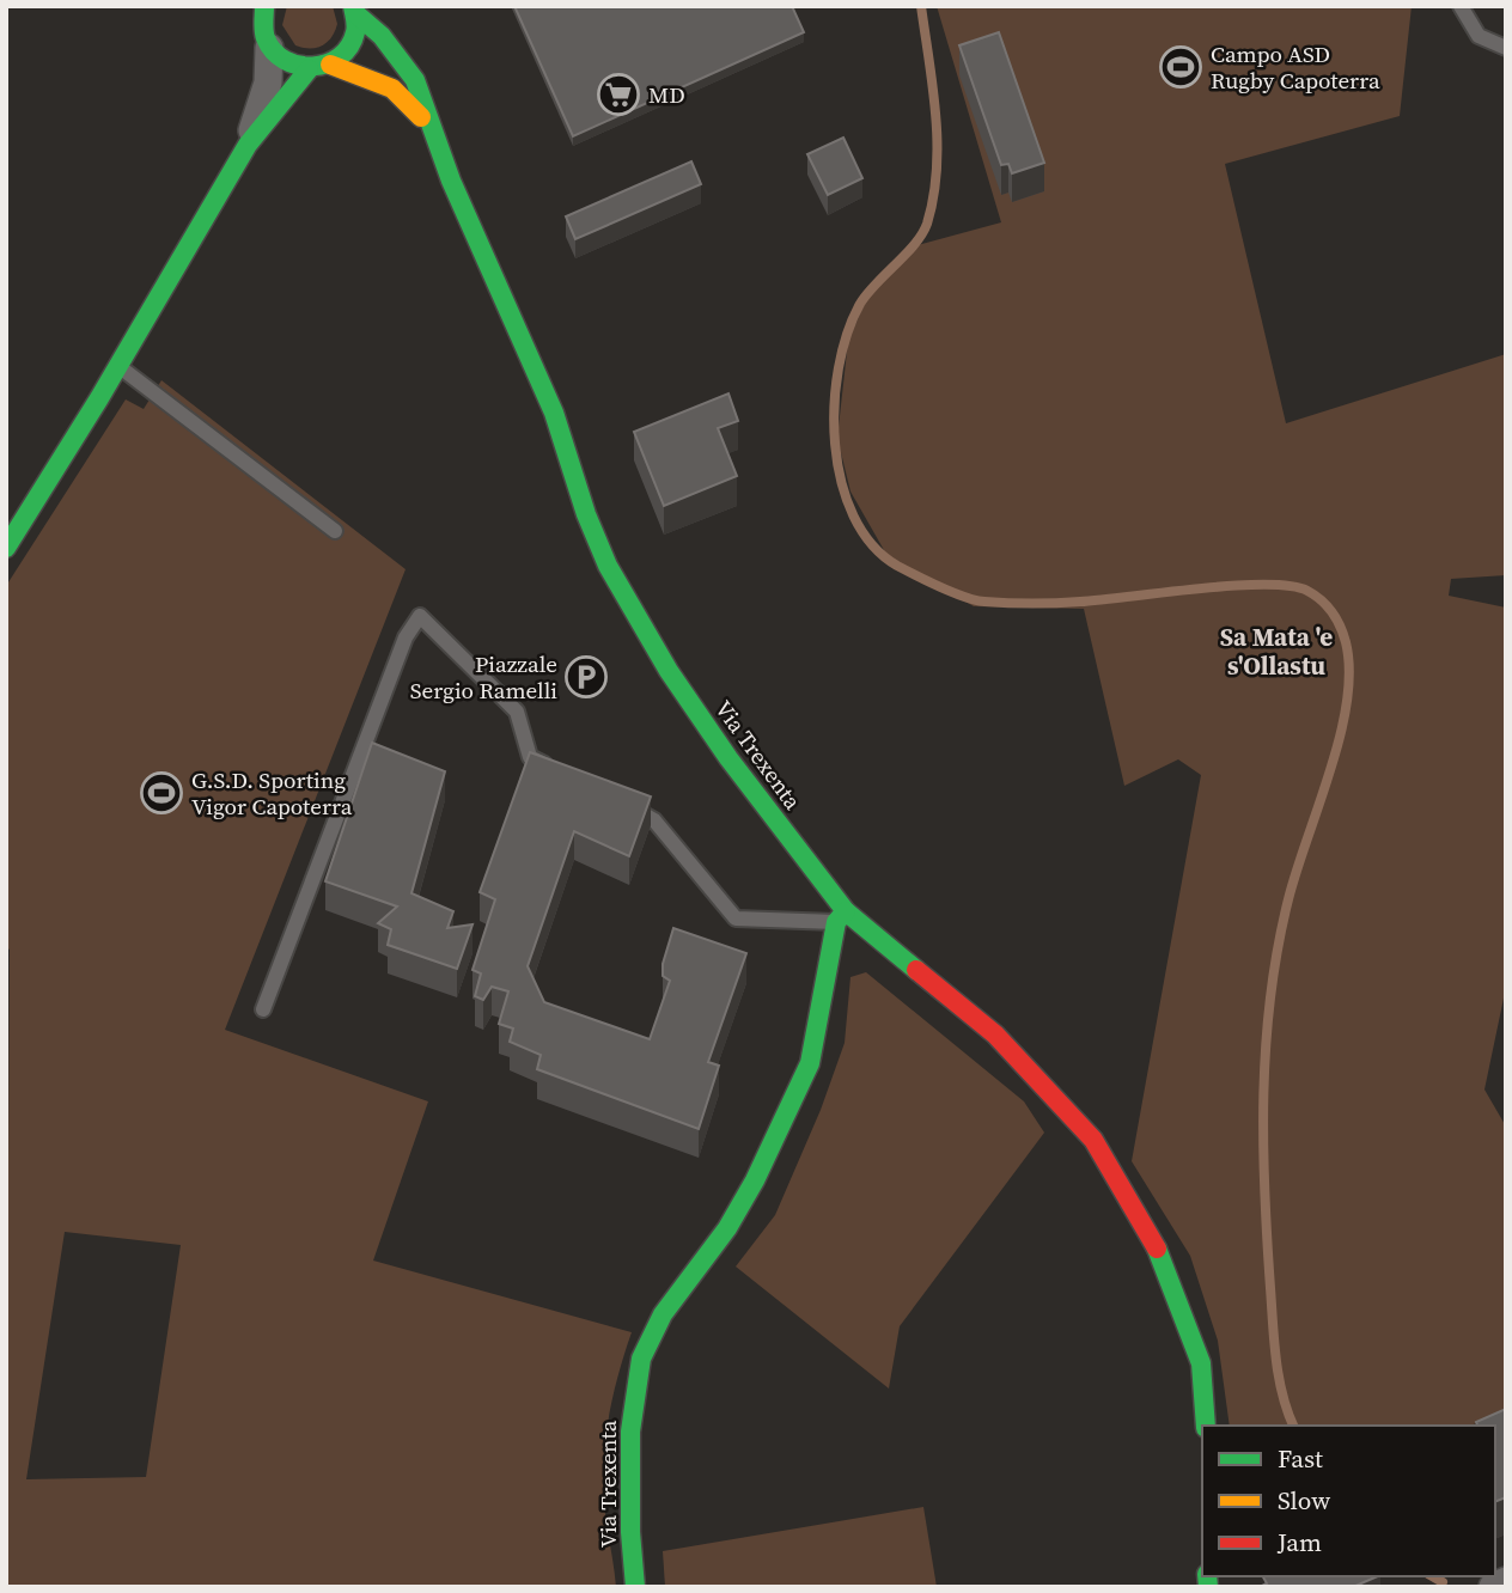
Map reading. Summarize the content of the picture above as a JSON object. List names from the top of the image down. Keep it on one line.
{"streets":{"street":["Via Trexenta"]},"districts":["Sa Mata 'e s'Ollastu"],"places":{"sports":["Campo ASD Rugby Capoterra","G.S.D. Sporting Vigor Capoterra"],"supermarket":["MD"],"parking":["Piazzale Sergio Ramelli"]},"legend":["Fast","Slow","Jam"]}
